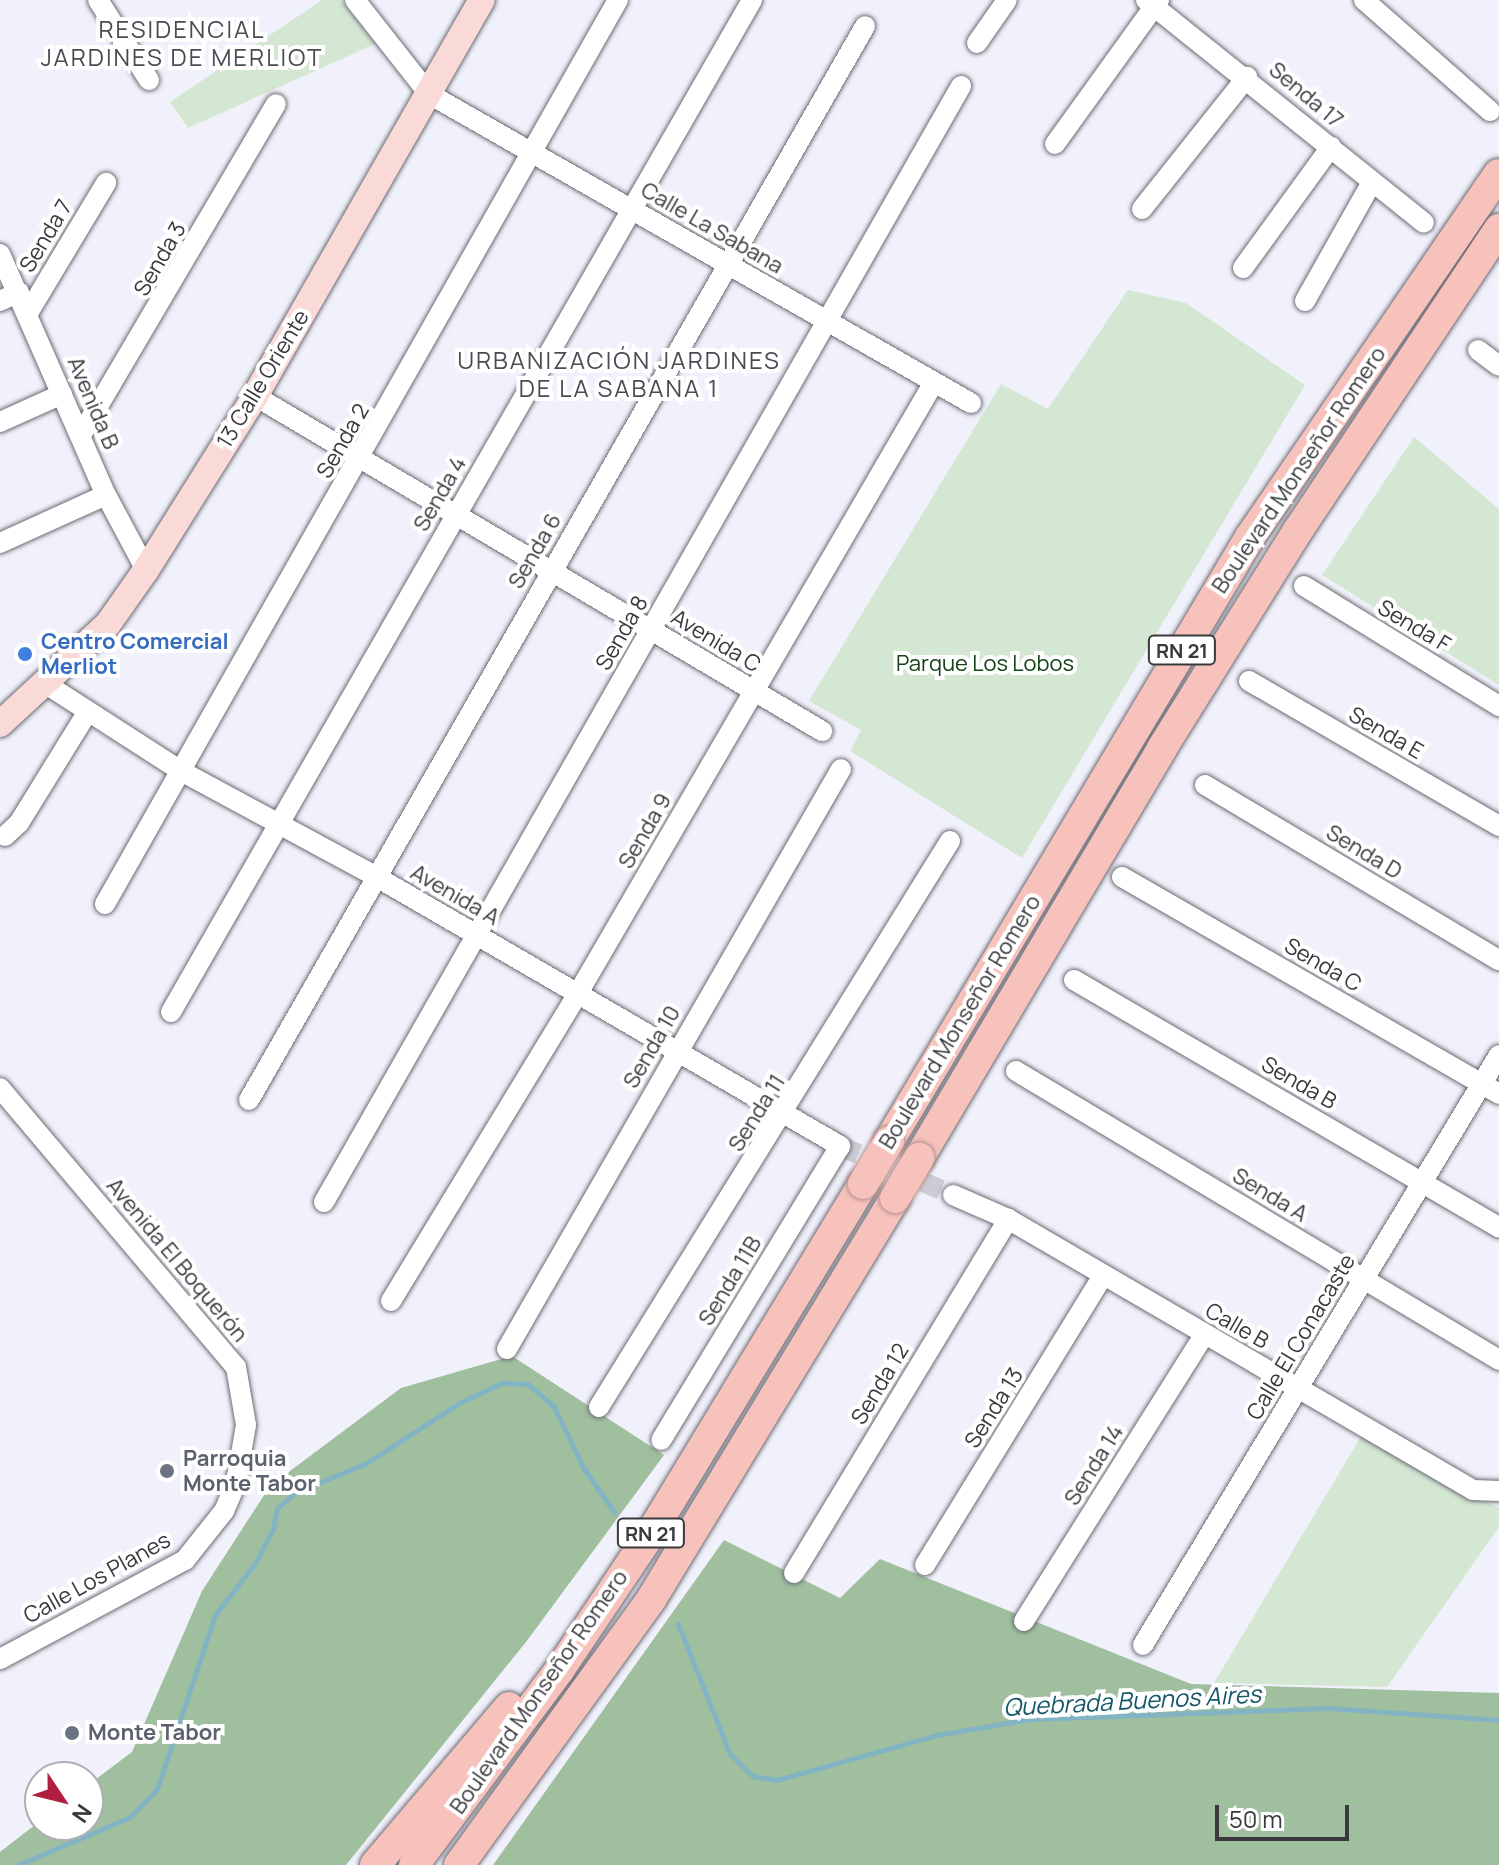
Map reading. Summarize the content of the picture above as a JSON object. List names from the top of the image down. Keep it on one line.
{"streets":{"highway":["Boulevard Monseñor Romero","RN 21"],"main road":["13 Calle Oriente"],"street":["Senda 17","Calle La Sabana","Senda 7","Senda 3","Avenida B","Senda 2","Senda 4","Senda 6","Senda F","Senda 8","Avenida C","Senda E","Senda 9","Senda D","Avenida A","Senda C","Senda 10","Senda B","Senda 11","Senda A","Avenida El Boquerón","Senda 11B","Calle B","Calle El Conacaste","Senda 12","Senda 13","Senda 14","Calle Los Planes"]},"crossings":[["Calle La Sabana","13 Calle Oriente"],["Calle La Sabana","Senda 2"],["Calle La Sabana","Senda 4"],["Calle La Sabana","Senda 6"],["Calle La Sabana","Senda 8"],["Calle La Sabana","Senda 9"],["Senda 7","Avenida B"],["Senda 3","Avenida B"],["13 Calle Oriente","Avenida B"],["13 Calle Oriente","Avenida C"],["13 Calle Oriente","Avenida A"],["Senda 2","Avenida C"],["Senda 2","Avenida A"],["Senda 4","Avenida C"],["Senda 4","Avenida A"],["Senda 6","Avenida C"],["Senda 6","Avenida A"],["Senda 8","Avenida C"],["Senda 8","Avenida A"],["Avenida C","Senda 9"],["Senda 9","Avenida A"],["Avenida A","Senda 10"],["Avenida A","Senda 11"],["Avenida A","Senda 11B"],["Senda C","Calle El Conacaste"],["Senda B","Calle El Conacaste"],["Senda A","Calle El Conacaste"],["Avenida El Boquerón","Calle Los Planes"],["Calle B","Calle El Conacaste"],["Calle B","Senda 12"],["Calle B","Senda 13"],["Calle B","Senda 14"]],"districts":["RESIDENCIAL JARDINES DE MERLIOT","URBANIZACIÓN JARDINES DE LA SABANA 1"],"water":["Quebrada Buenos Aires"],"parks":["Parque Los Lobos"],"places":["Centro Comercial Merliot","Parroquia Monte Tabor","Monte Tabor"],"scale_bar":"50 m","north":"bottom right"}
